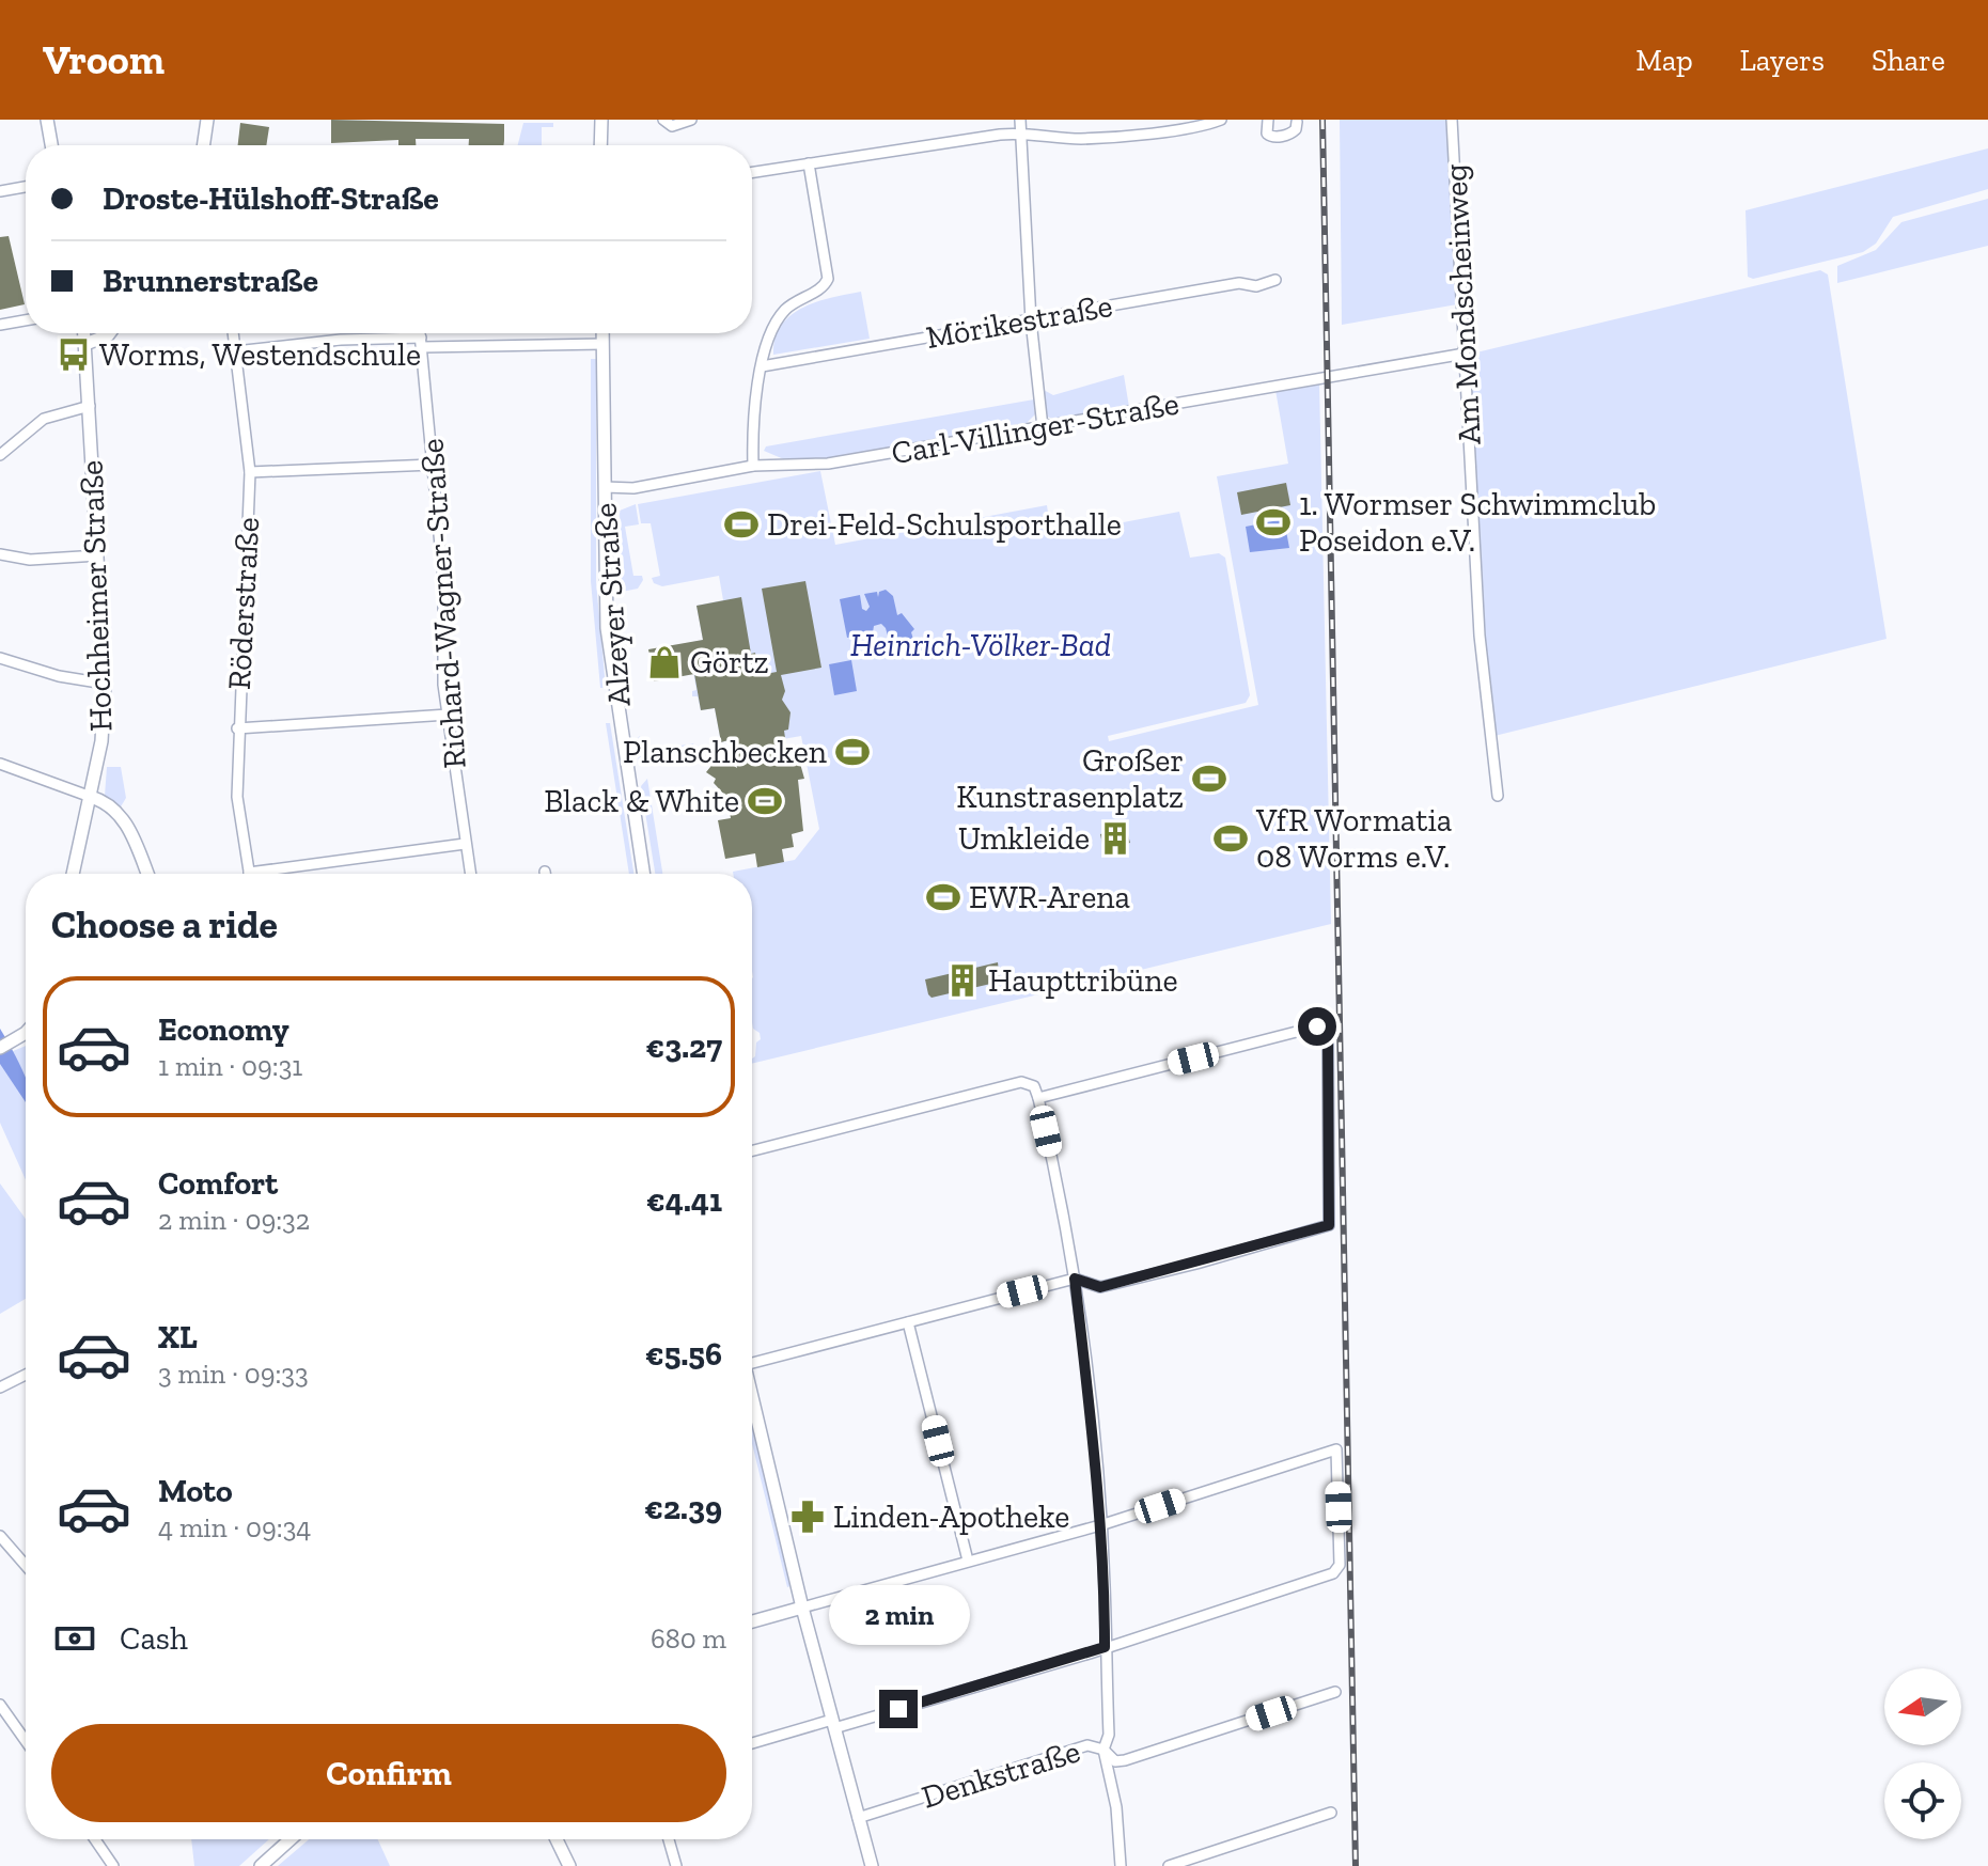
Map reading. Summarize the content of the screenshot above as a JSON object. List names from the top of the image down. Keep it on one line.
{"streets":{"street":["Am Mondscheinweg","Mörikestraße","Carl-Villinger-Straße","Hochheimer Straße","Röderstraße","Richard-Wagner-Straße","Alzeyer Straße","Denkstraße"]},"crossings":[["Am Mondscheinweg","Carl-Villinger-Straße"],["Carl-Villinger-Straße","Alzeyer Straße"]],"parks":["Heinrich-Völker-Bad"],"places":{"bus stop":["Worms, Westendschule"],"sports":["1. Wormser Schwimmclub Poseidon e.V.","Drei-Feld-Schulsporthalle","Planschbecken","Großer Kunstrasenplatz","Black & White","VfR Wormatia 08 Worms e.V.","EWR-Arena"],"shop":["Görtz"],"building":["Umkleide","Haupttribüne"],"pharmacy":["Linden-Apotheke"]},"north":"left","page":{"header":"Vroom","nav":["Map","Layers","Share"],"banner":["Droste-Hülshoff-Straße","Brunnerstraße"],"heading":"Choose a ride","list":[{"name":"Economy","note":"1 min · 09:31","value":"€3.27"},{"name":"Comfort","note":"2 min · 09:32","value":"€4.41"},{"name":"XL","note":"3 min · 09:33","value":"€5.56"},{"name":"Moto","note":"4 min · 09:34","value":"€2.39"}],"bubble":"2 min","pay":["Cash","680 m"],"buttons":"Confirm"}}
